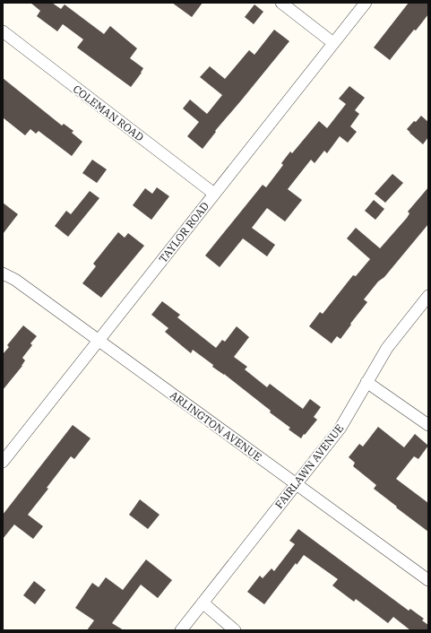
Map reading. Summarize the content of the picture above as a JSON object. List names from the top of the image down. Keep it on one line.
{"streets":{"street":["COLEMAN ROAD","TAYLOR ROAD","ARLINGTON AVENUE","FAIRLAWN AVENUE"]},"crossings":[["COLEMAN ROAD","TAYLOR ROAD"],["TAYLOR ROAD","ARLINGTON AVENUE"],["ARLINGTON AVENUE","FAIRLAWN AVENUE"]]}
